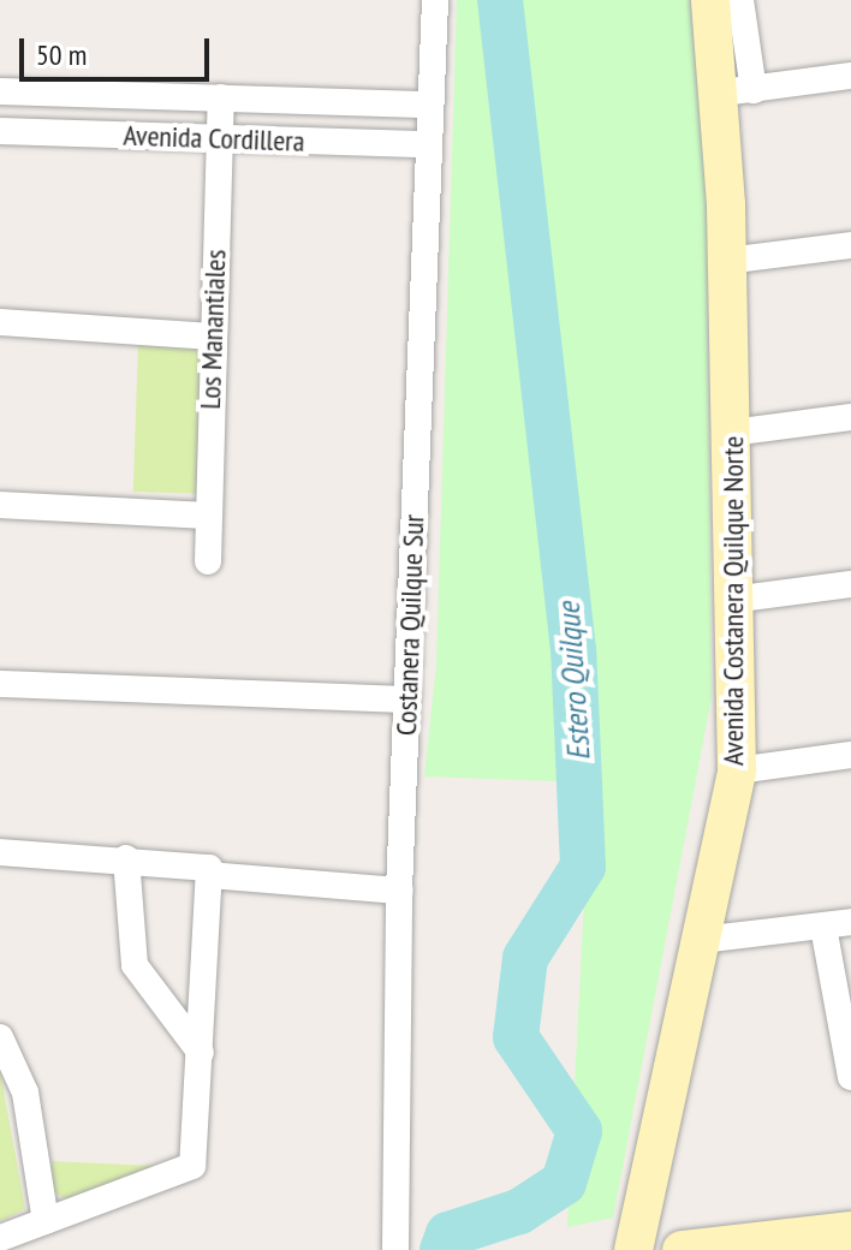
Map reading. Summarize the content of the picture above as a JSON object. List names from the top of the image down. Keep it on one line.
{"streets":{"main road":["Avenida Costanera Quilque Norte"],"street":["Avenida Cordillera","Los Manantiales","Costanera Quilque Sur"]},"crossings":[["Avenida Cordillera","Los Manantiales"],["Avenida Cordillera","Costanera Quilque Sur"]],"water":["Estero Quilque"],"scale_bar":"50 m"}
